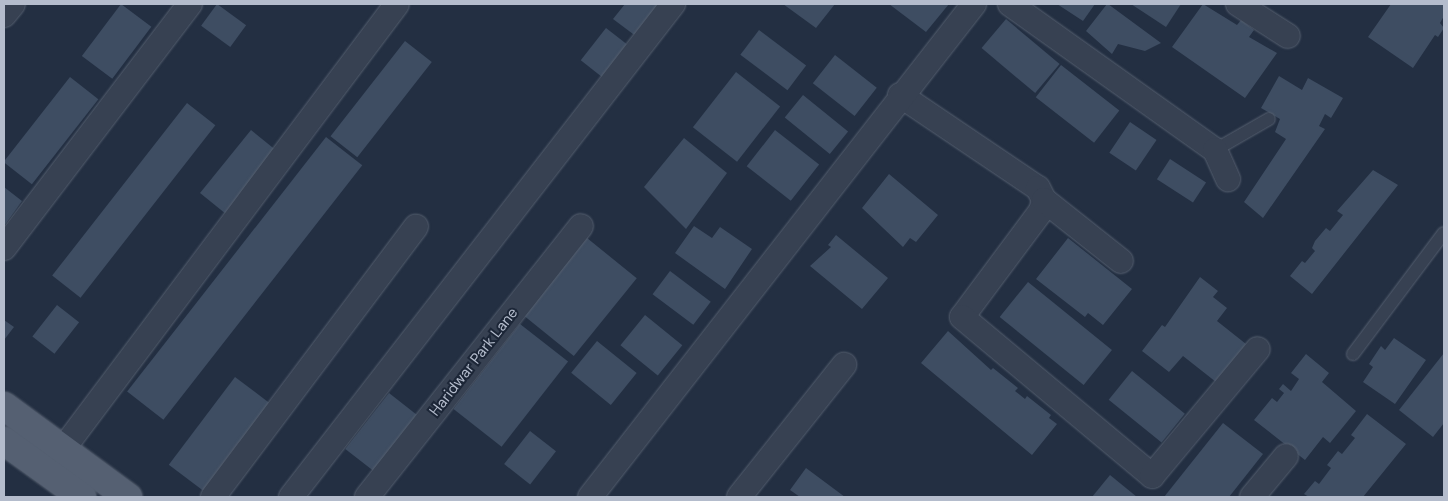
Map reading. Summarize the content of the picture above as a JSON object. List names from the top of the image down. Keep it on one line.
{"streets":{"street":["Haridwar Park Lane"]}}
